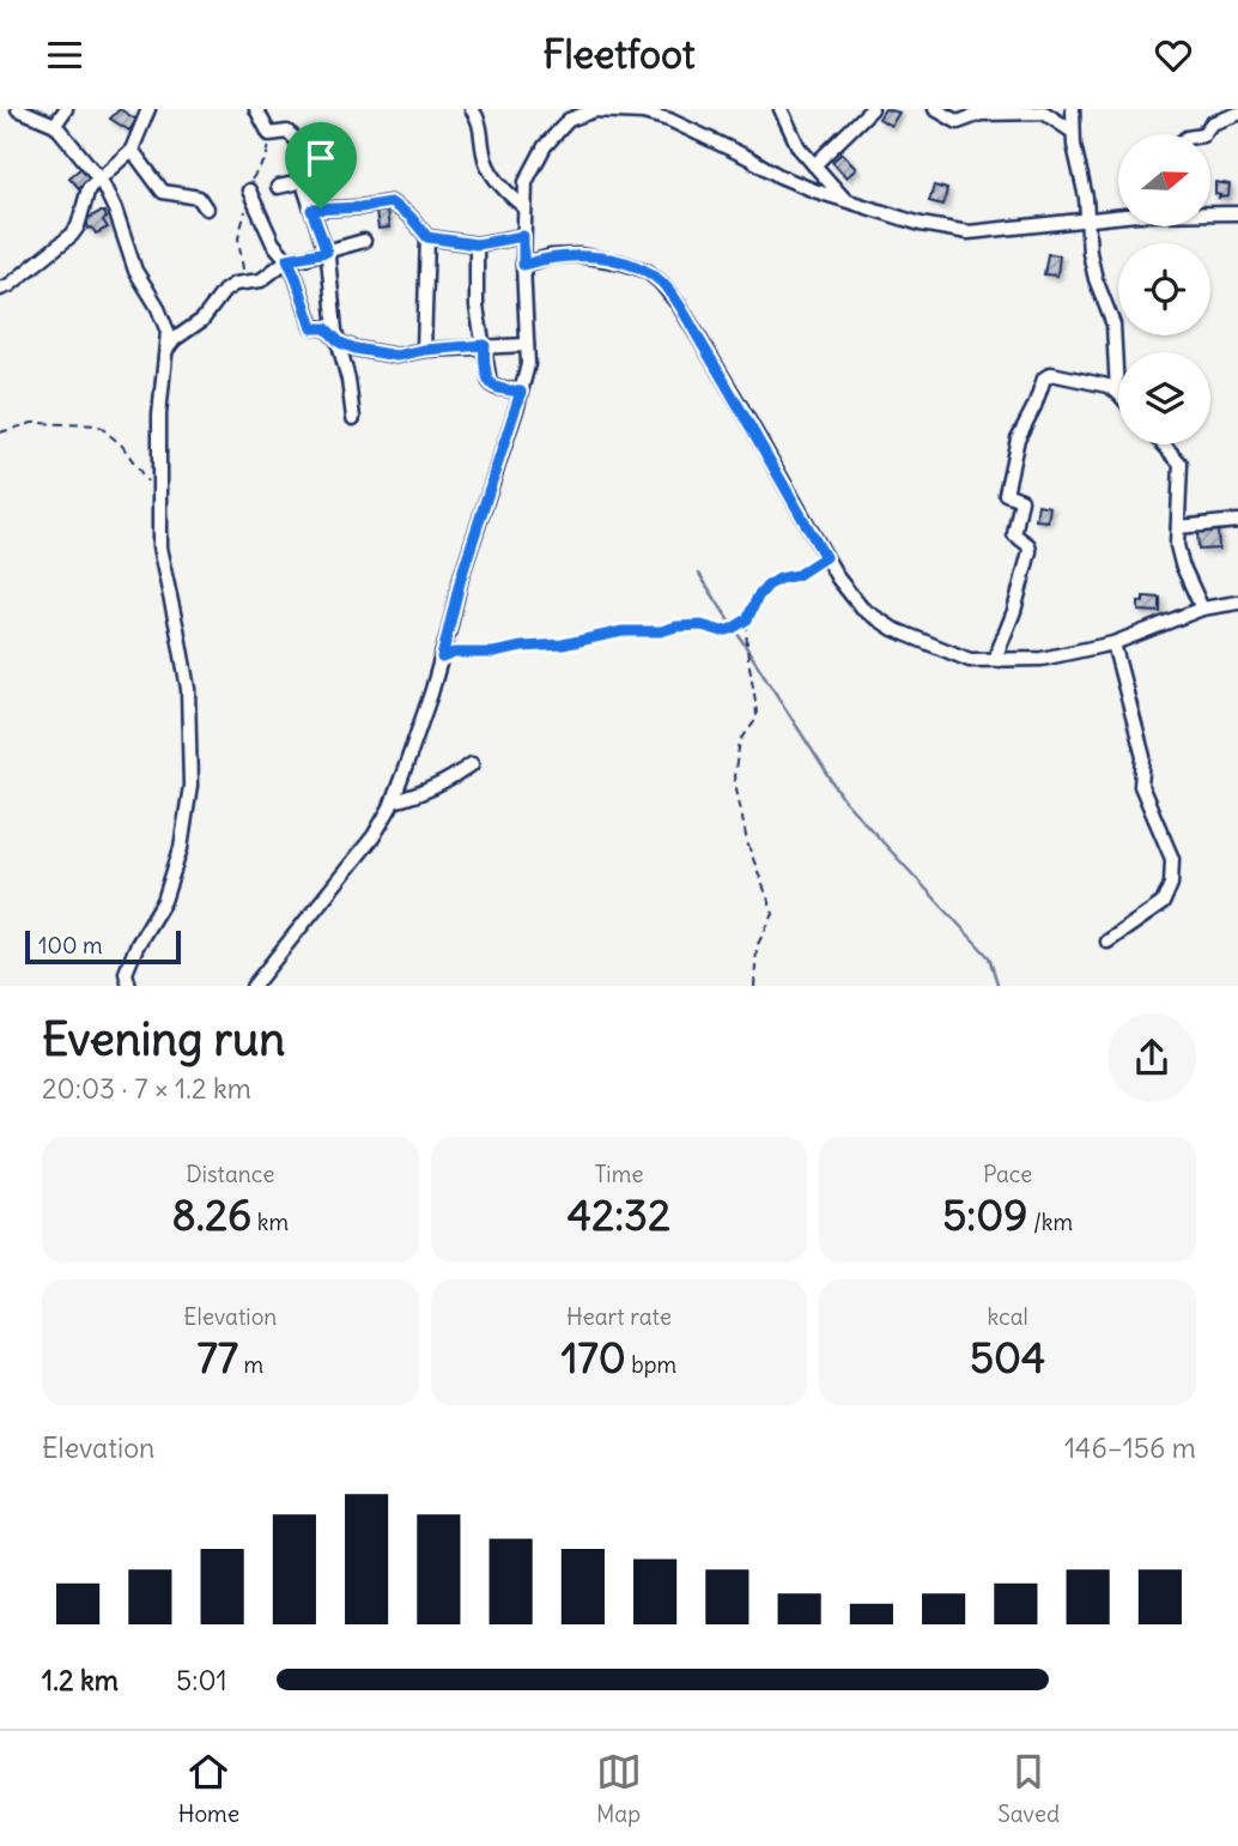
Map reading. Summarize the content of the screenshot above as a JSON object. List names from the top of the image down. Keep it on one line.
{"scale_bar":"100 m","north":"right","page":{"header":"Fleetfoot","scale":"100 m","heading":["Evening run","20:03 · 7 × 1.2 km"],"stats":[["Distance","8.26 km"],["Time","42:32"],["Pace","5:09 /km"],["Elevation","77 m"],["Heart rate","170 bpm"],["kcal","504"]],"chart":["Elevation","146–156 m"],"list":[{"name":"1.2 km","note":"5:01"}],"tabs":["Home","Map","Saved"]}}
